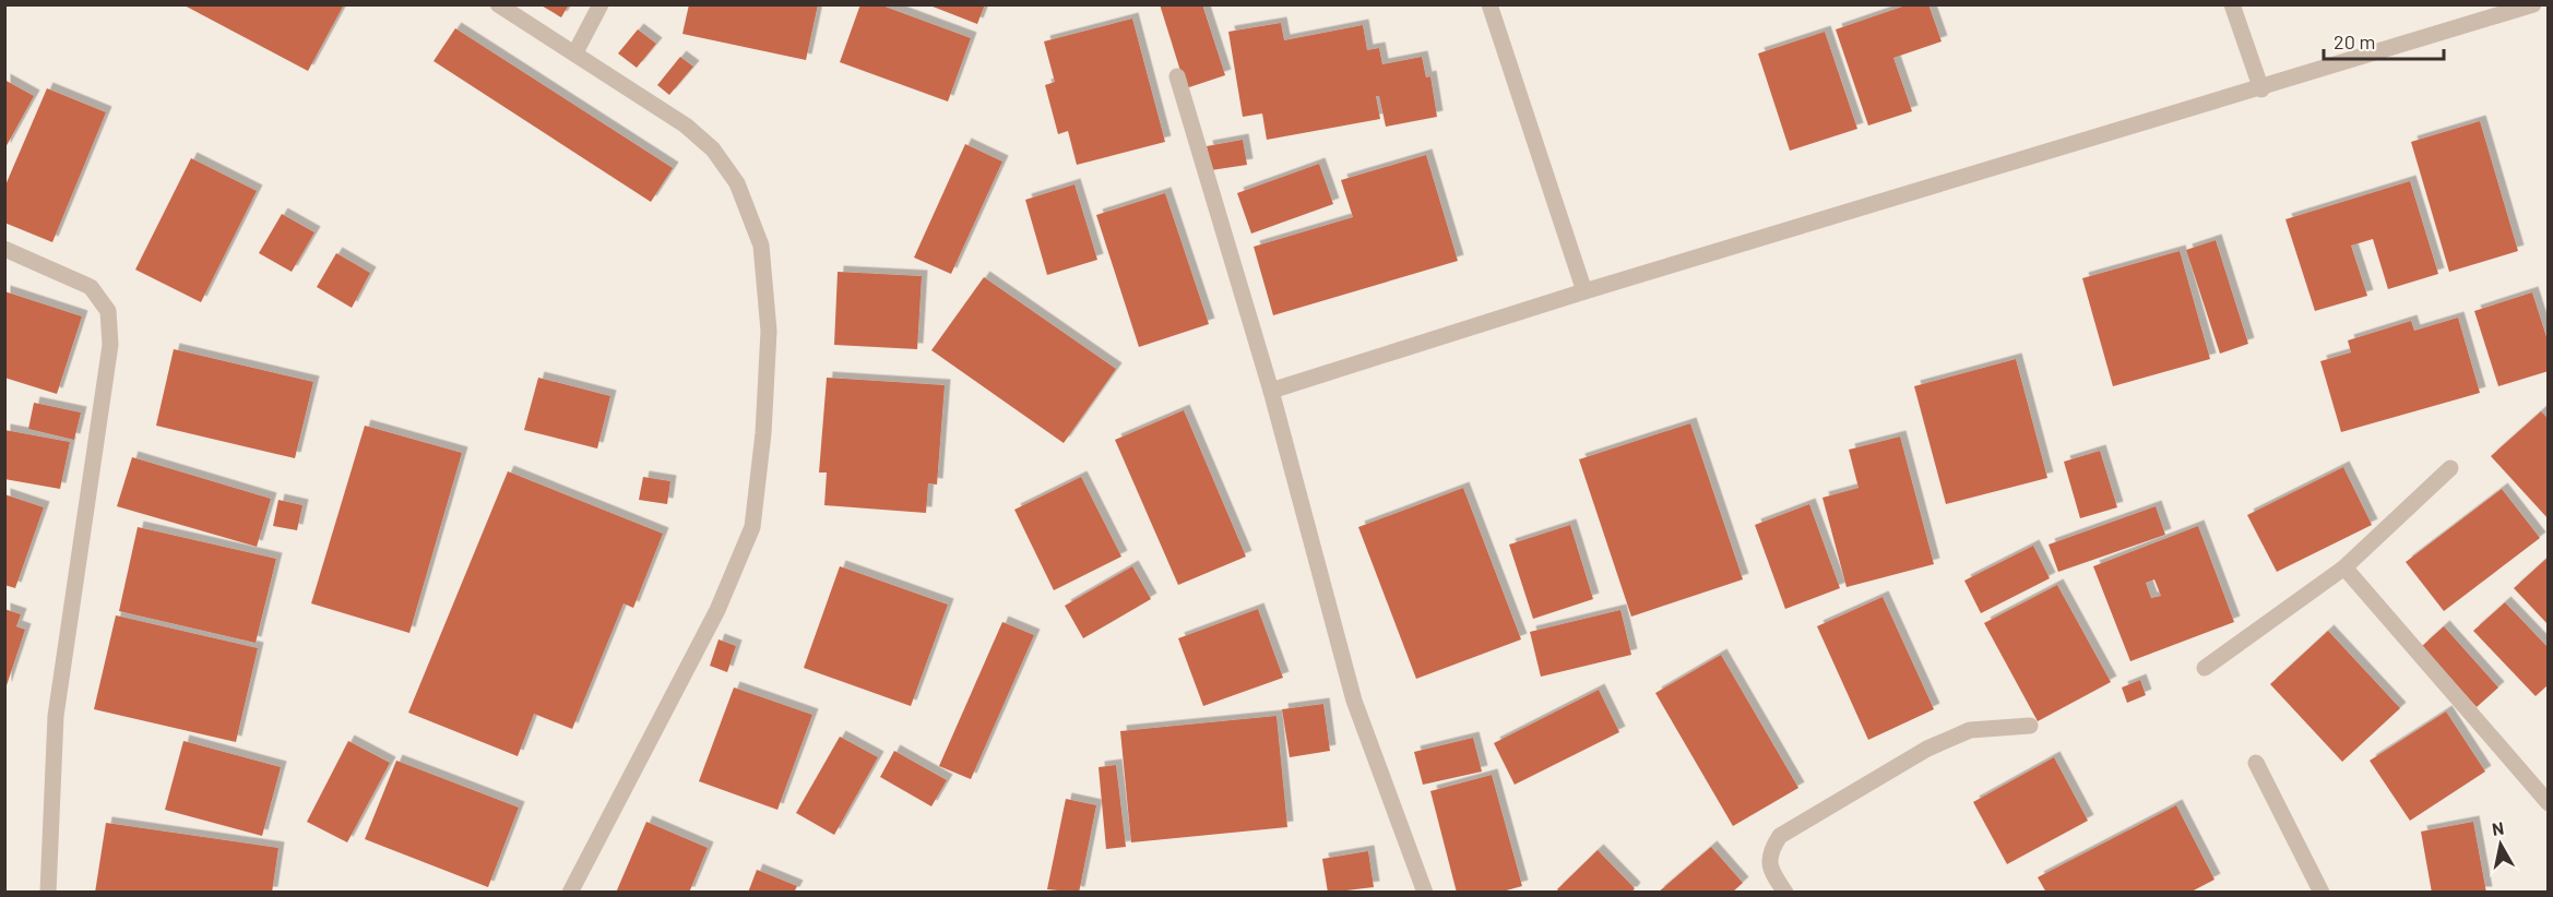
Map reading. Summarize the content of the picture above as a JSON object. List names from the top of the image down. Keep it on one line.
{"scale_bar":"20 m","north":"top"}
